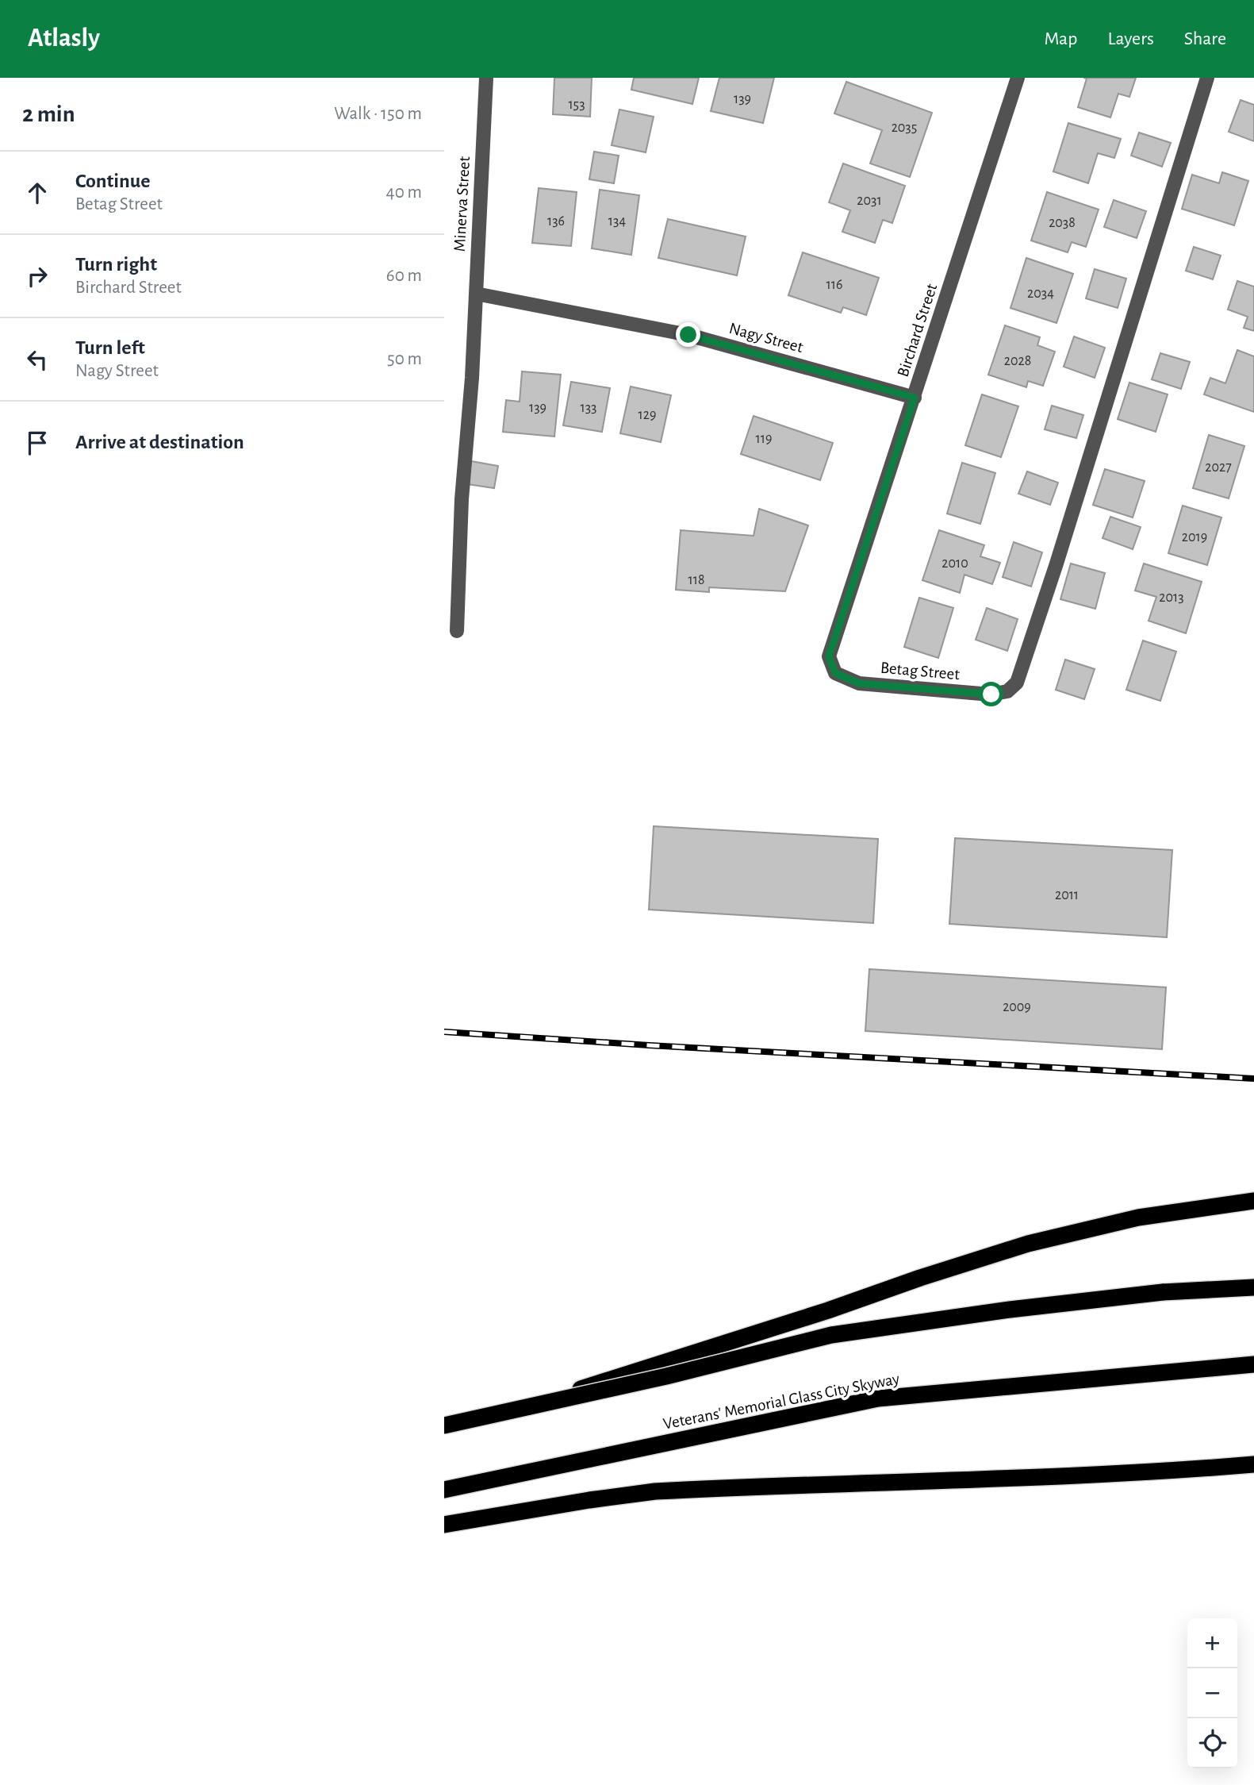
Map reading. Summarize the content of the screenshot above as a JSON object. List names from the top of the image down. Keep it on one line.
{"streets":{"highway":["Veterans' Memorial Glass City Skyway"],"street":["Minerva Street","Birchard Street","Nagy Street","Betag Street"]},"crossings":[["Minerva Street","Nagy Street"],["Birchard Street","Nagy Street"],["Birchard Street","Betag Street"]],"house_numbers":["139","153","2035","2031","136","134","2038","116","2034","2028","139","133","129","119","2027","2019","2010","118","2013","2011","2009"],"page":{"header":"Atlasly","nav":["Map","Layers","Share"],"heading":["2 min","Walk · 150 m"],"list":[["Continue","Betag Street","40 m"],["Turn right","Birchard Street","60 m"],["Turn left","Nagy Street","50 m"],"Arrive at destination"],"map_buttons":["+","−"]}}
